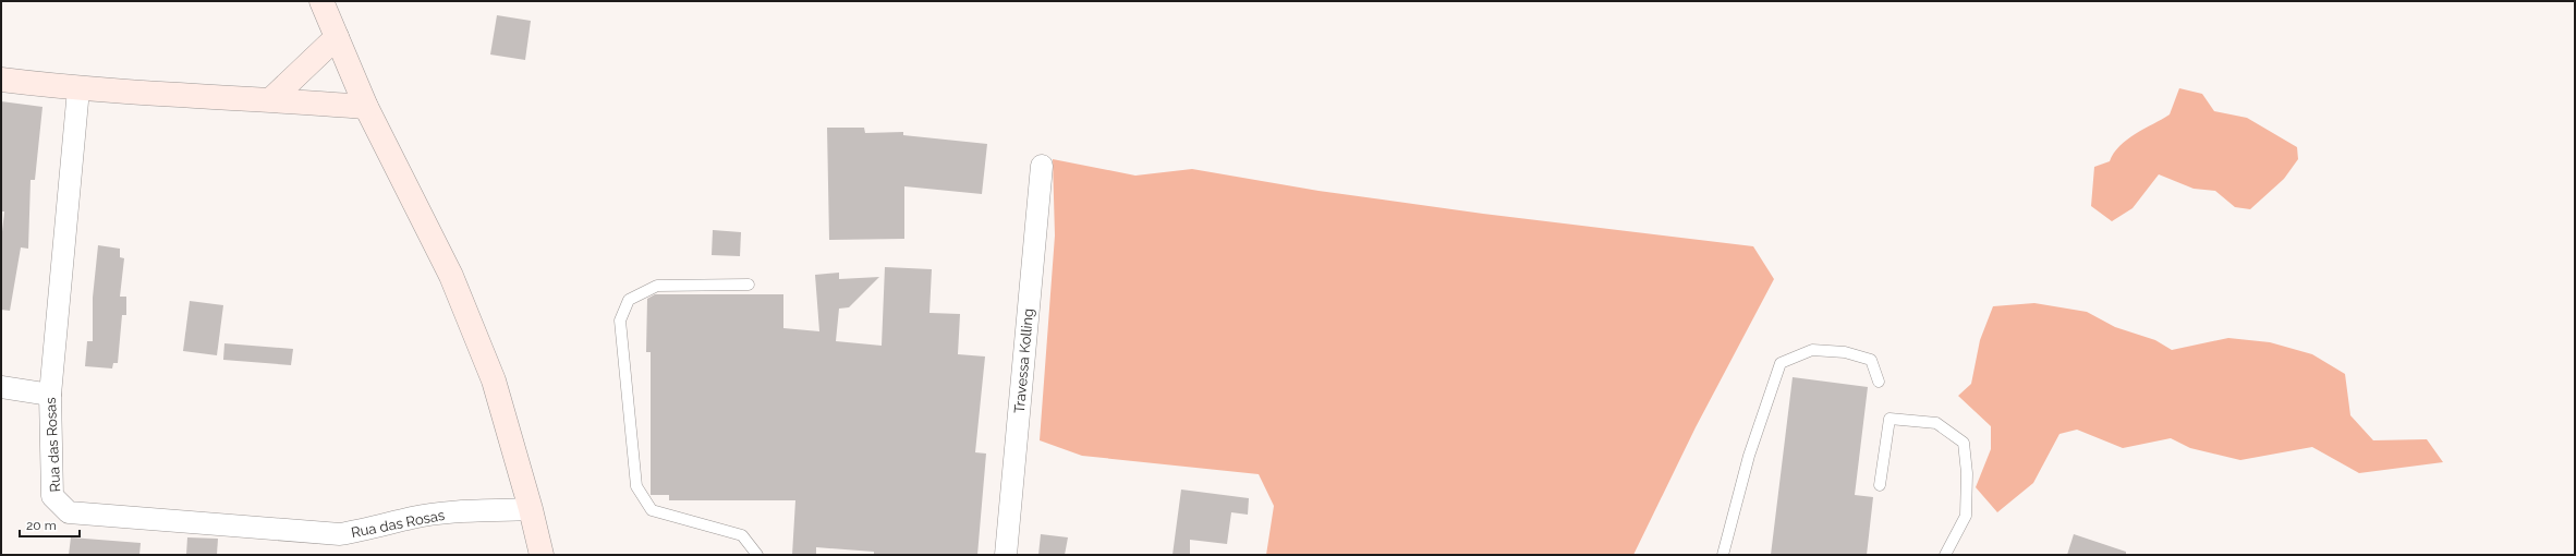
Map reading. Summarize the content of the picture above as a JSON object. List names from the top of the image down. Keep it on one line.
{"streets":{"street":["Travessa Kolling","Rua das Rosas"]},"scale_bar":"20 m"}
